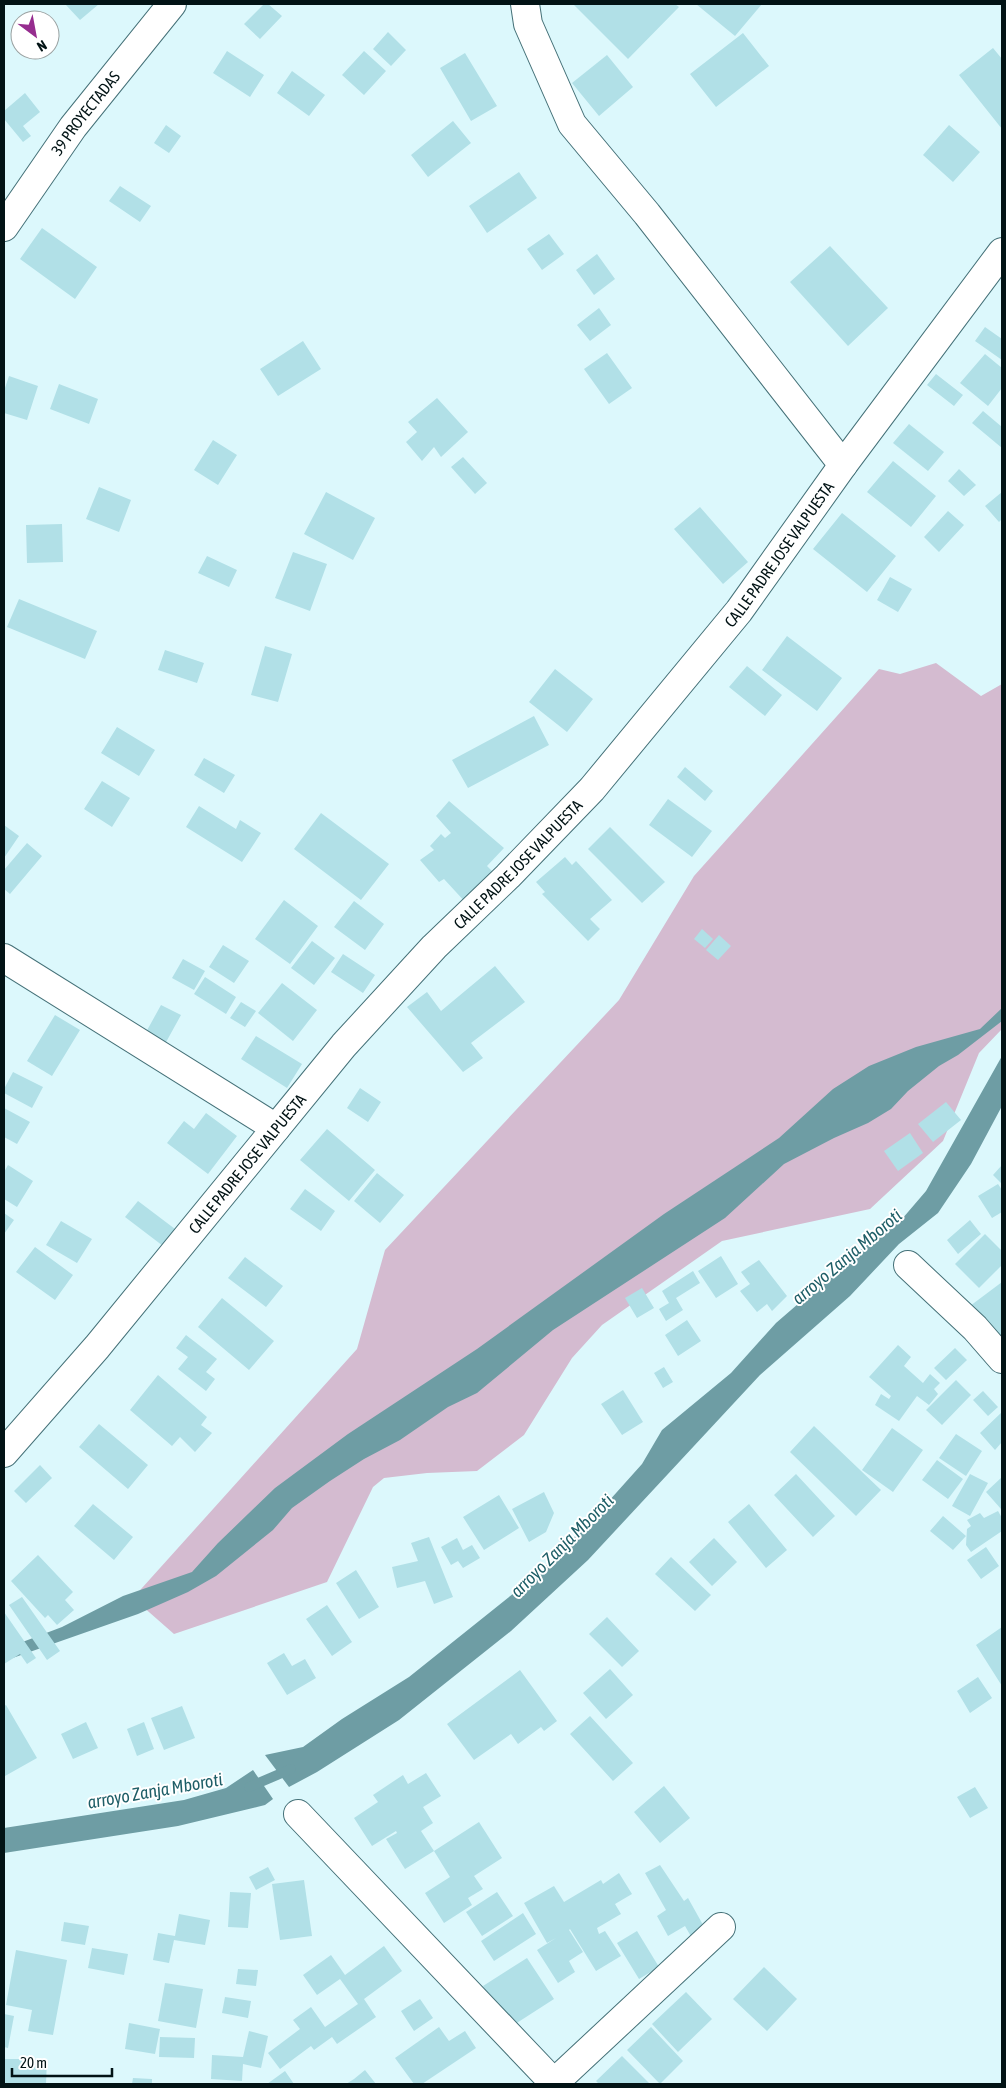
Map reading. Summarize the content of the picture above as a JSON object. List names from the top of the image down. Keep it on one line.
{"streets":{"street":["39 PROYECTADAS","CALLE PADRE JOSE VALPUESTA"]},"water":["arroyo Zanja Mboroti"],"scale_bar":"20 m","north":"bottom right"}
